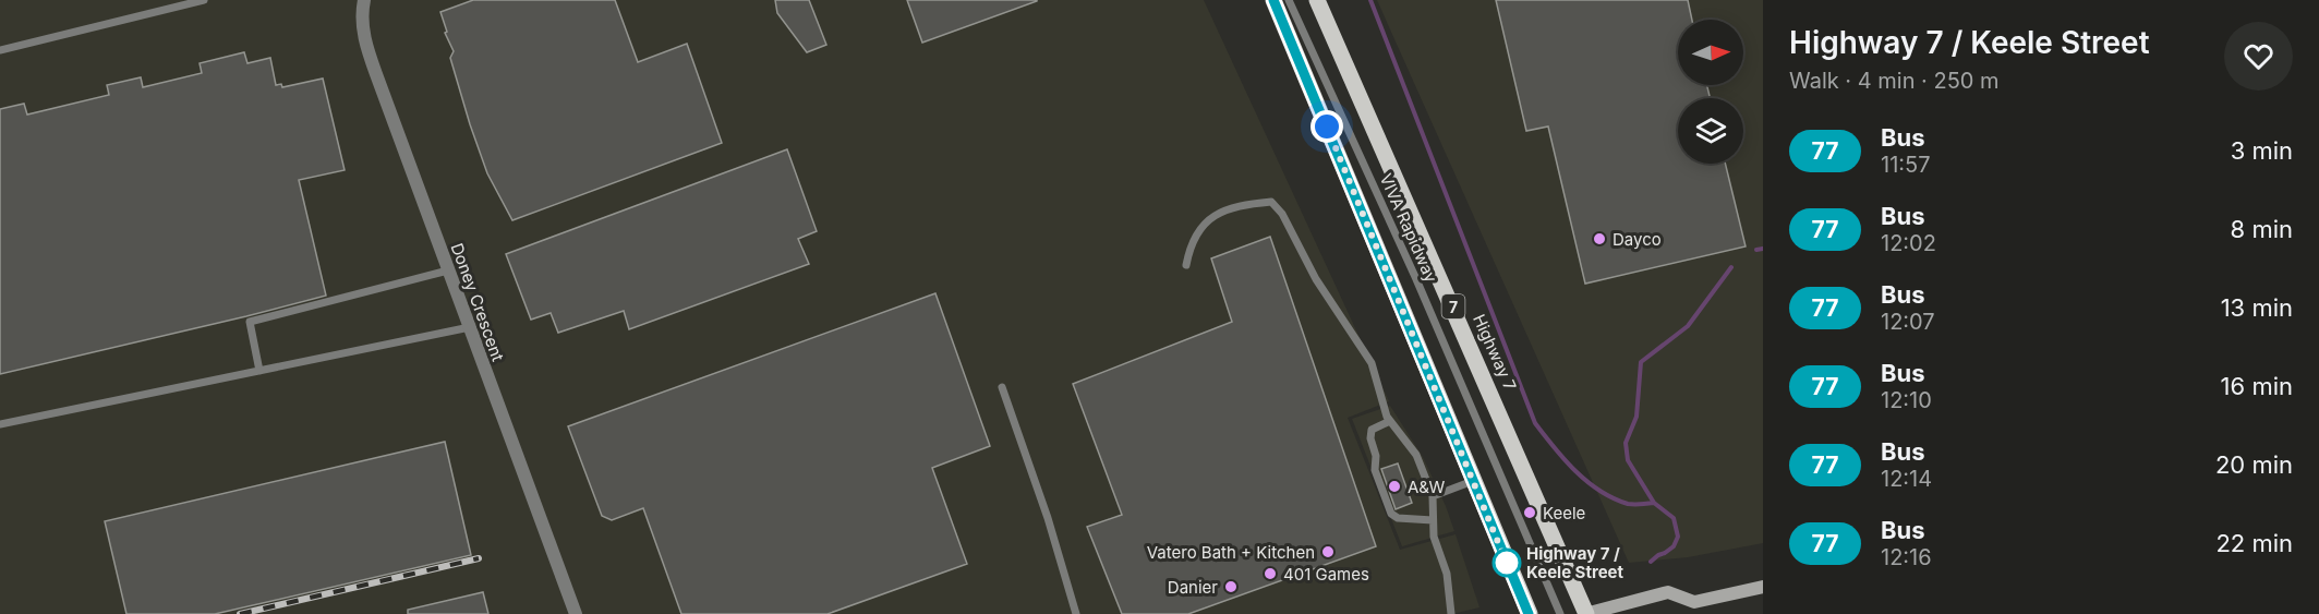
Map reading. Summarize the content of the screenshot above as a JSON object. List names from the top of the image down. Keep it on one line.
{"streets":{"main road":["7","Highway 7"],"street":["Doney Crescent"],"lane":["VIVA Rapidway"]},"places":["Dayco","A&W","Keele","Vatero Bath + Kitchen","Highway 7 / Keele Street","401 Games","Danier"],"lines":["bus line 77"],"north":"right","page":{"heading":["Highway 7 / Keele Street","Walk · 4 min · 250 m"],"list":[{"mark":"77","name":"Bus","note":"11:57","value":"3 min"},{"mark":"77","name":"Bus","note":"12:02","value":"8 min"},{"mark":"77","name":"Bus","note":"12:07","value":"13 min"},{"mark":"77","name":"Bus","note":"12:10","value":"16 min"},{"mark":"77","name":"Bus","note":"12:14","value":"20 min"},{"mark":"77","name":"Bus","note":"12:16","value":"22 min"}]}}
